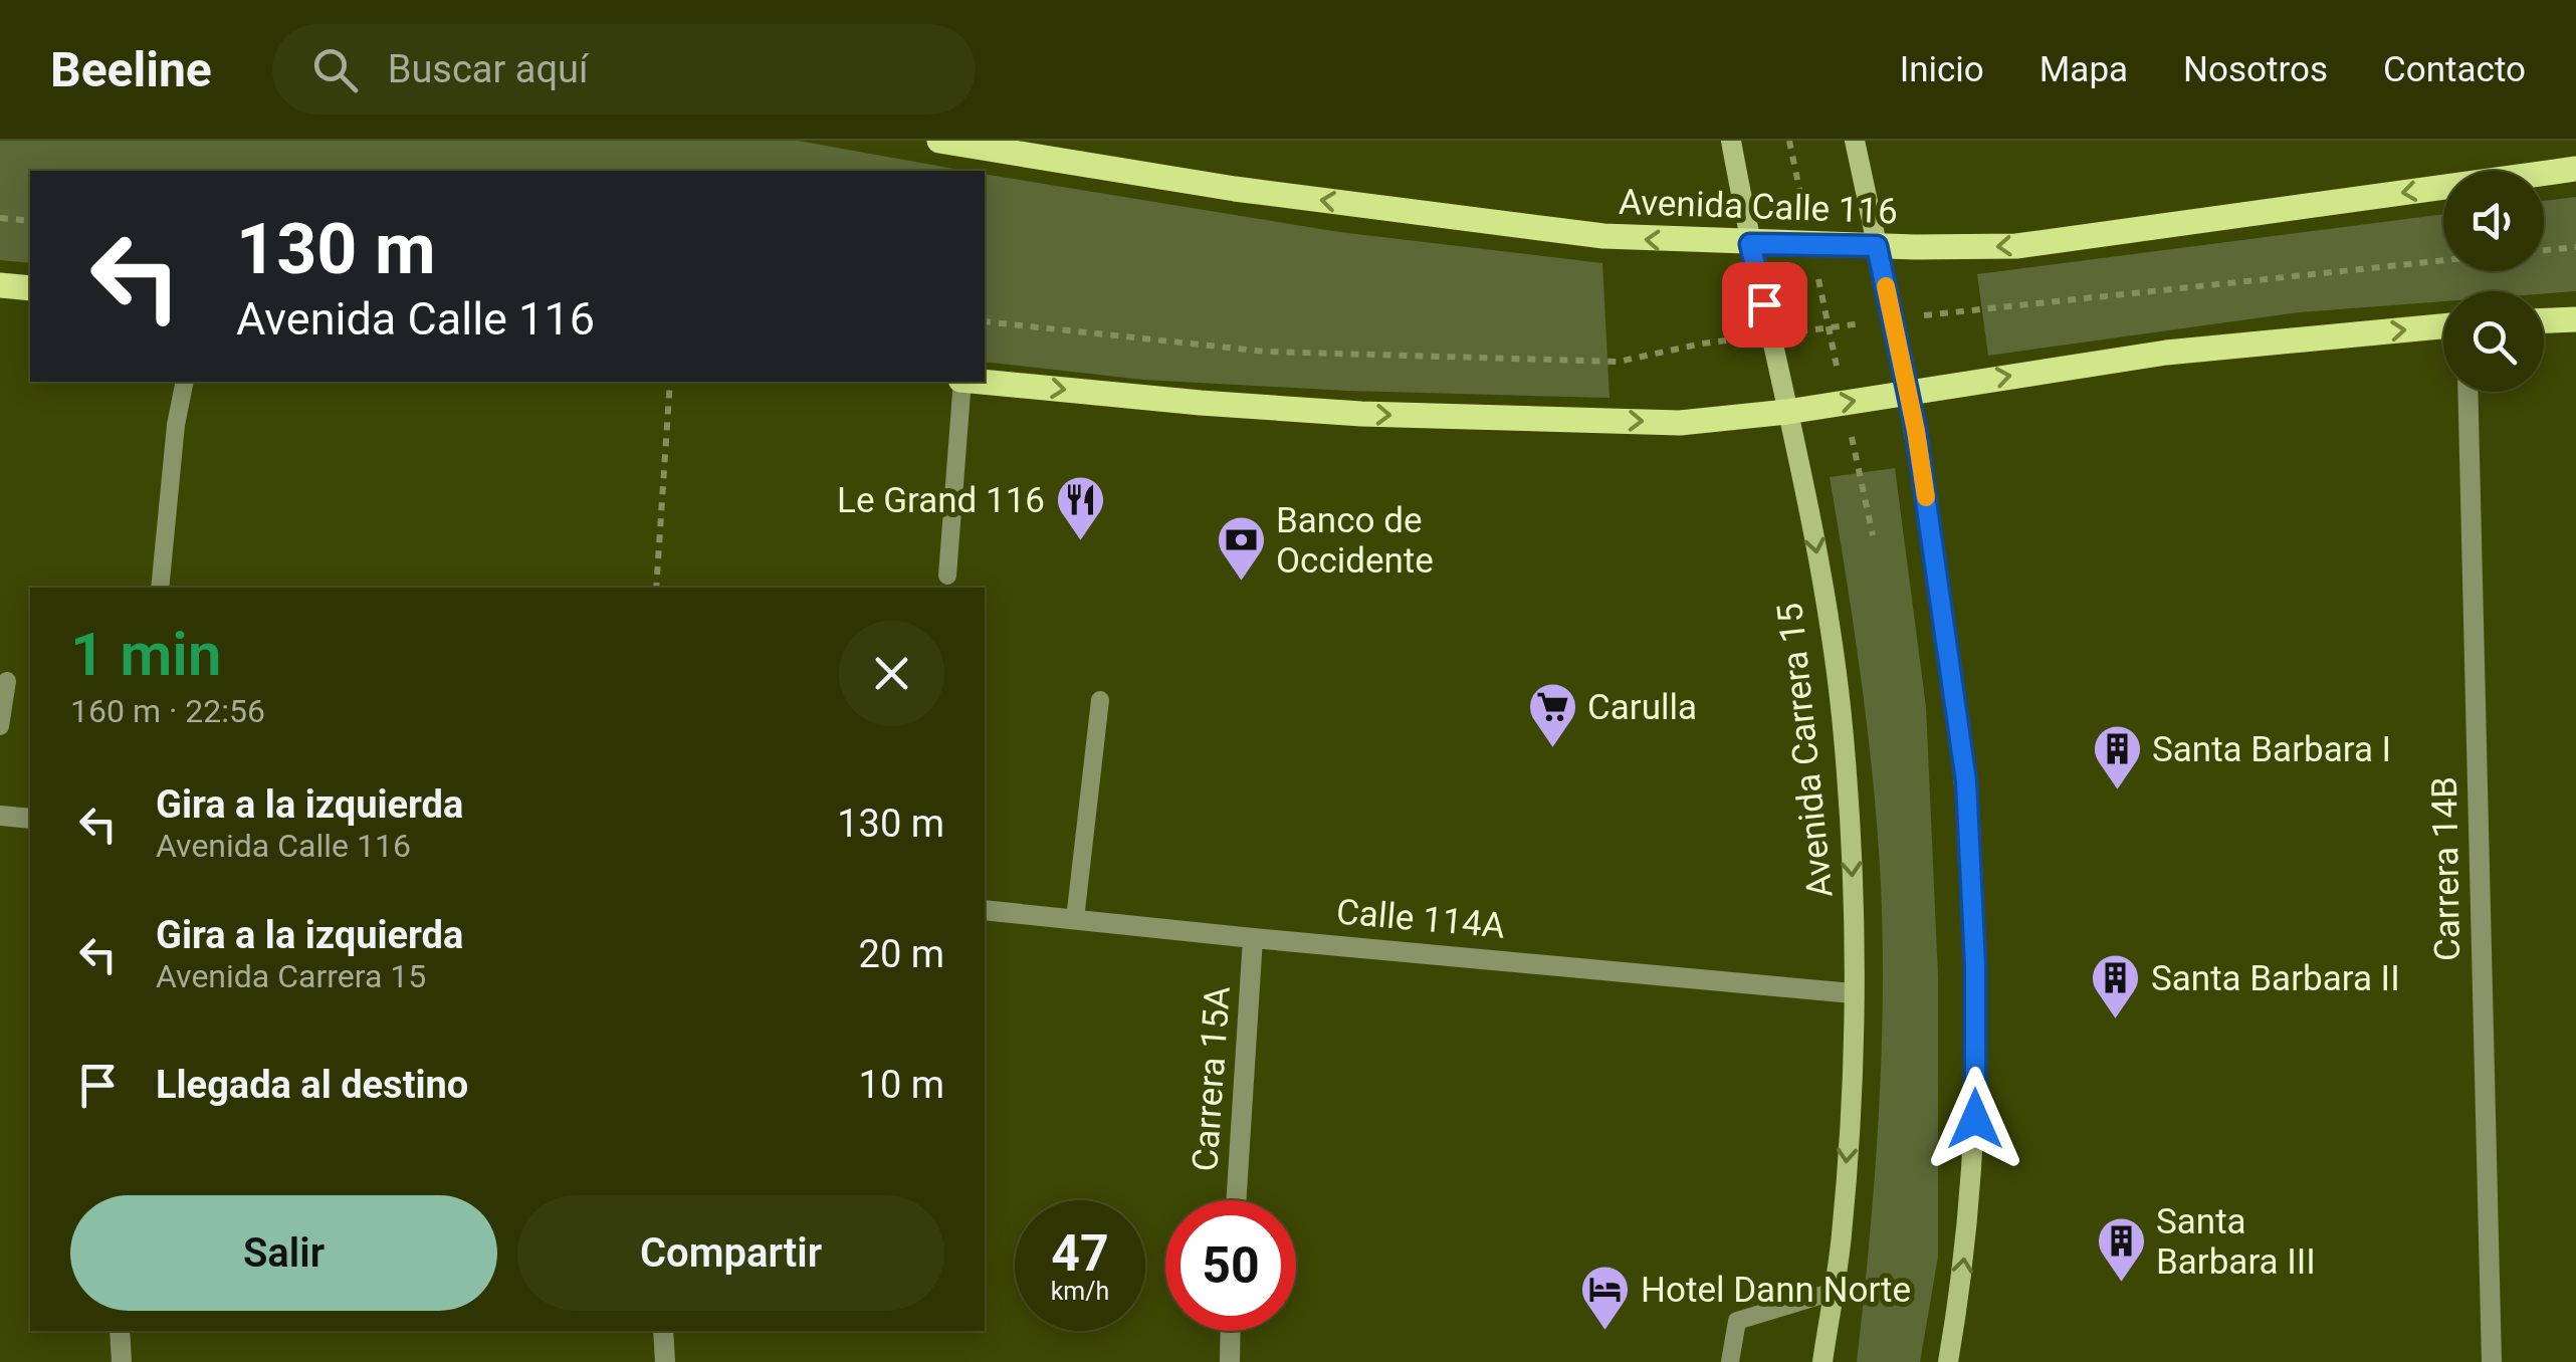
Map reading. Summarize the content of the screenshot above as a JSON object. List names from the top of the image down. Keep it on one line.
{"streets":{"main road":["Avenida Calle 116","Avenida Carrera 15"],"street":["Carrera 14B","Calle 114A","Carrera 15A"]},"crossings":[["Avenida Calle 116","Avenida Carrera 15"],["Avenida Carrera 15","Calle 114A"],["Calle 114A","Carrera 15A"]],"places":{"restaurant":["Le Grand 116"],"bank":["Banco de Occidente"],"supermarket":["Carulla"],"building":["Santa Barbara I","Santa Barbara II","Santa Barbara III"],"hotel":["Hotel Dann Norte"]},"page":{"header":"Beeline","search":"Buscar aquí","nav":["Inicio","Mapa","Nosotros","Contacto"],"turn":["130 m","Avenida Calle 116"],"heading":["1 min","160 m · 22:56"],"list":[{"name":"Gira a la izquierda","note":"Avenida Calle 116","value":"130 m"},{"name":"Gira a la izquierda","note":"Avenida Carrera 15","value":"20 m"},{"name":"Llegada al destino","value":"10 m"}],"buttons":["Salir","Compartir"],"speed":"47 km/h","limit":"50"}}
